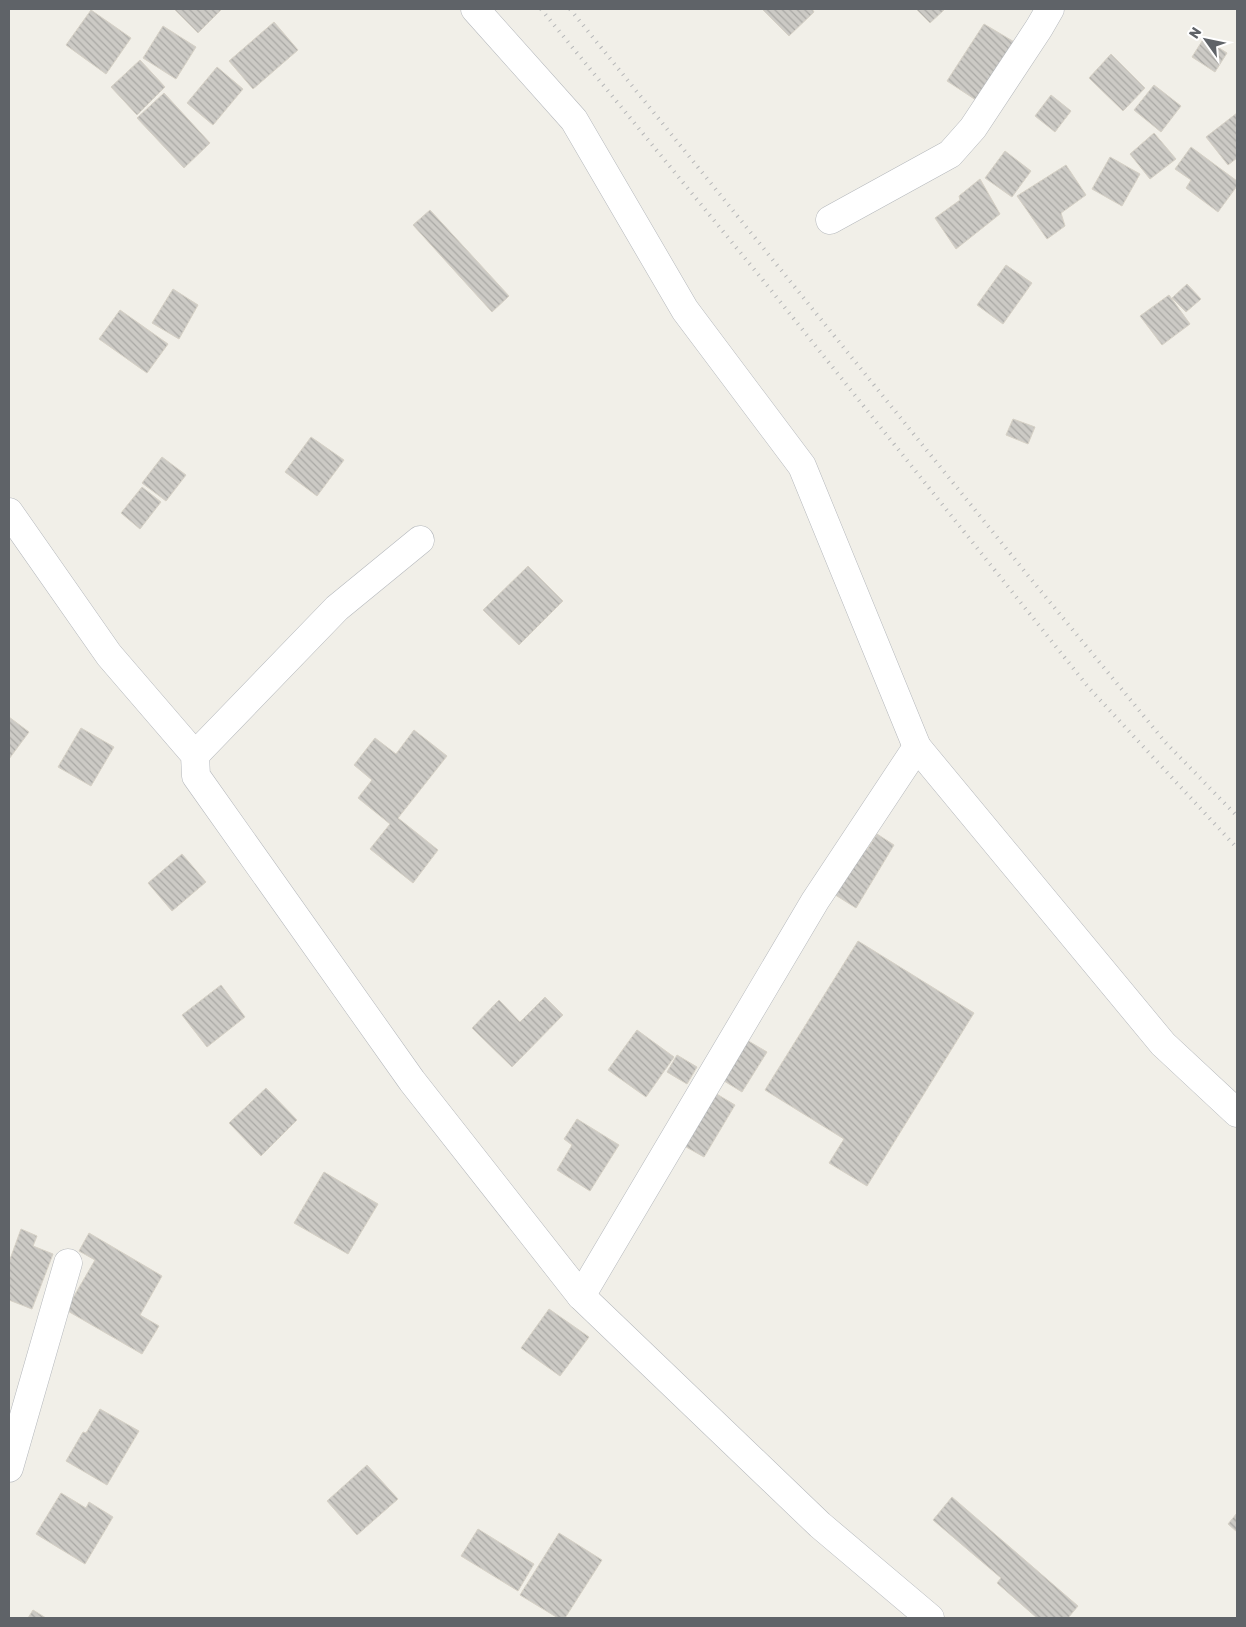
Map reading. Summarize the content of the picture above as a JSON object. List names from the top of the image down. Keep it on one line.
{"north":"top left"}
